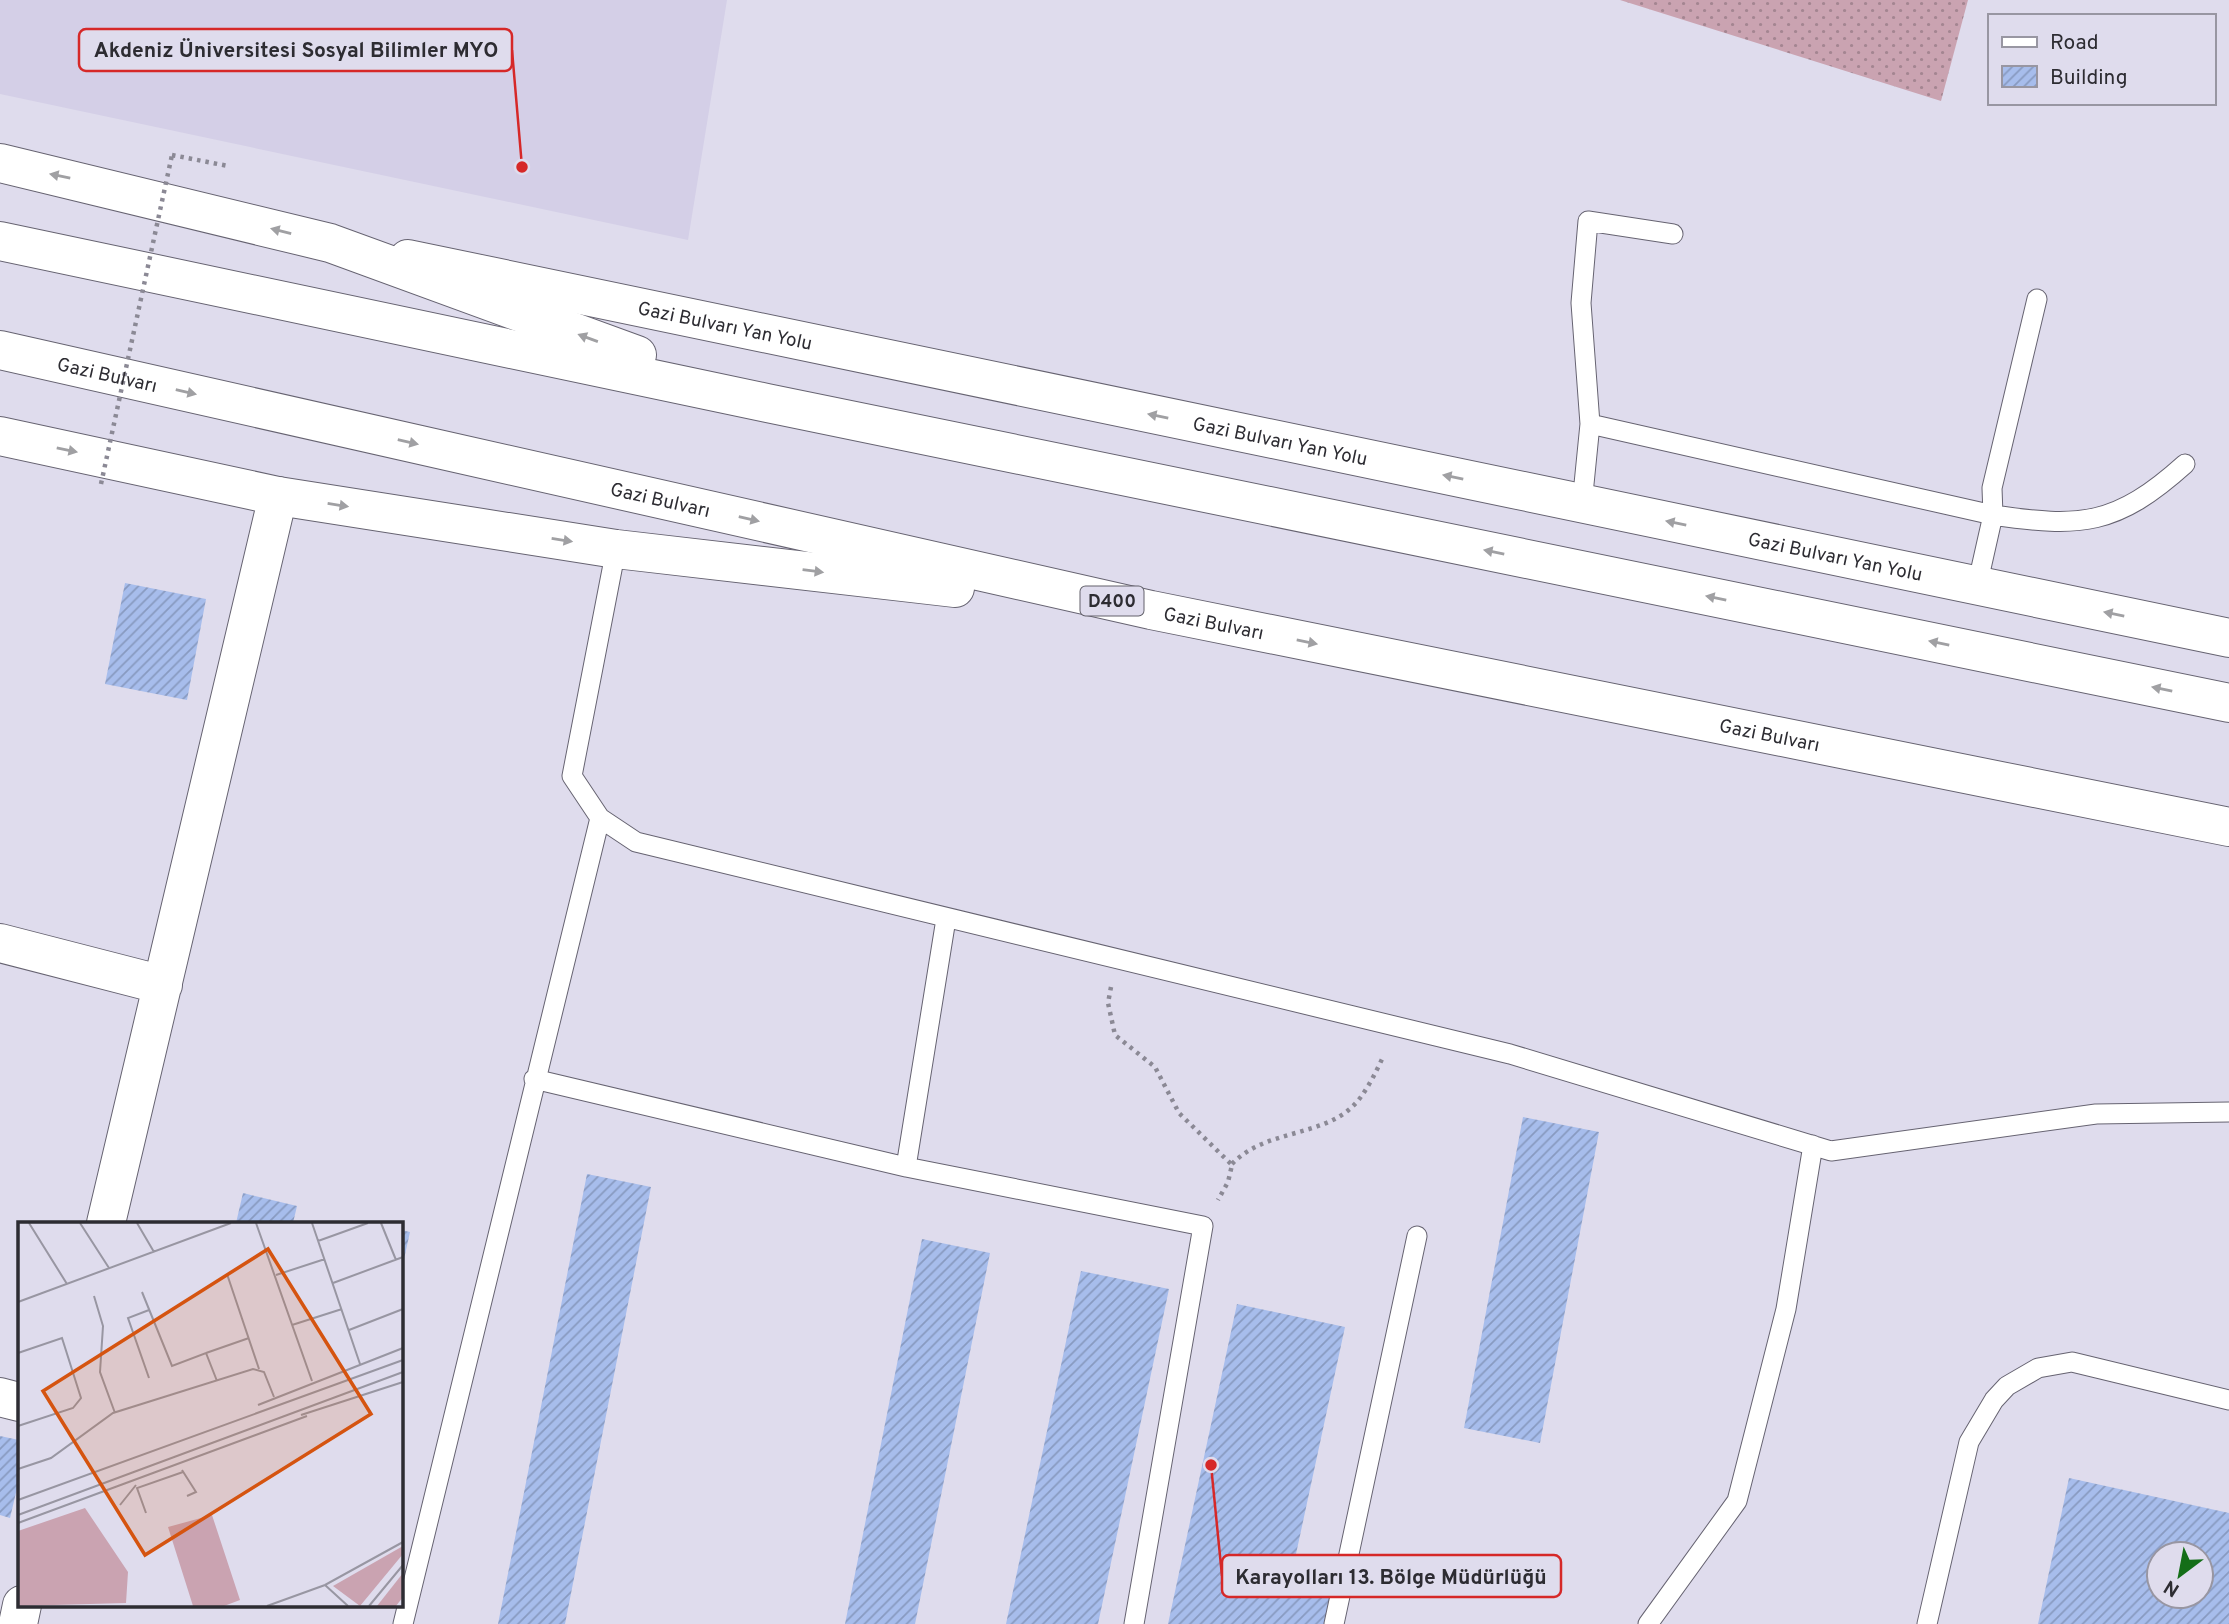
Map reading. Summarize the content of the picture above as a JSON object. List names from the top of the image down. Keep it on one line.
{"streets":{"main road":["Gazi Bulvarı Yan Yolu","Gazi Bulvarı","D400"]},"places":["Akdeniz Üniversitesi Sosyal Bilimler MYO","Karayolları 13. Bölge Müdürlüğü"],"legend":["Road","Building"],"north":"bottom left"}
